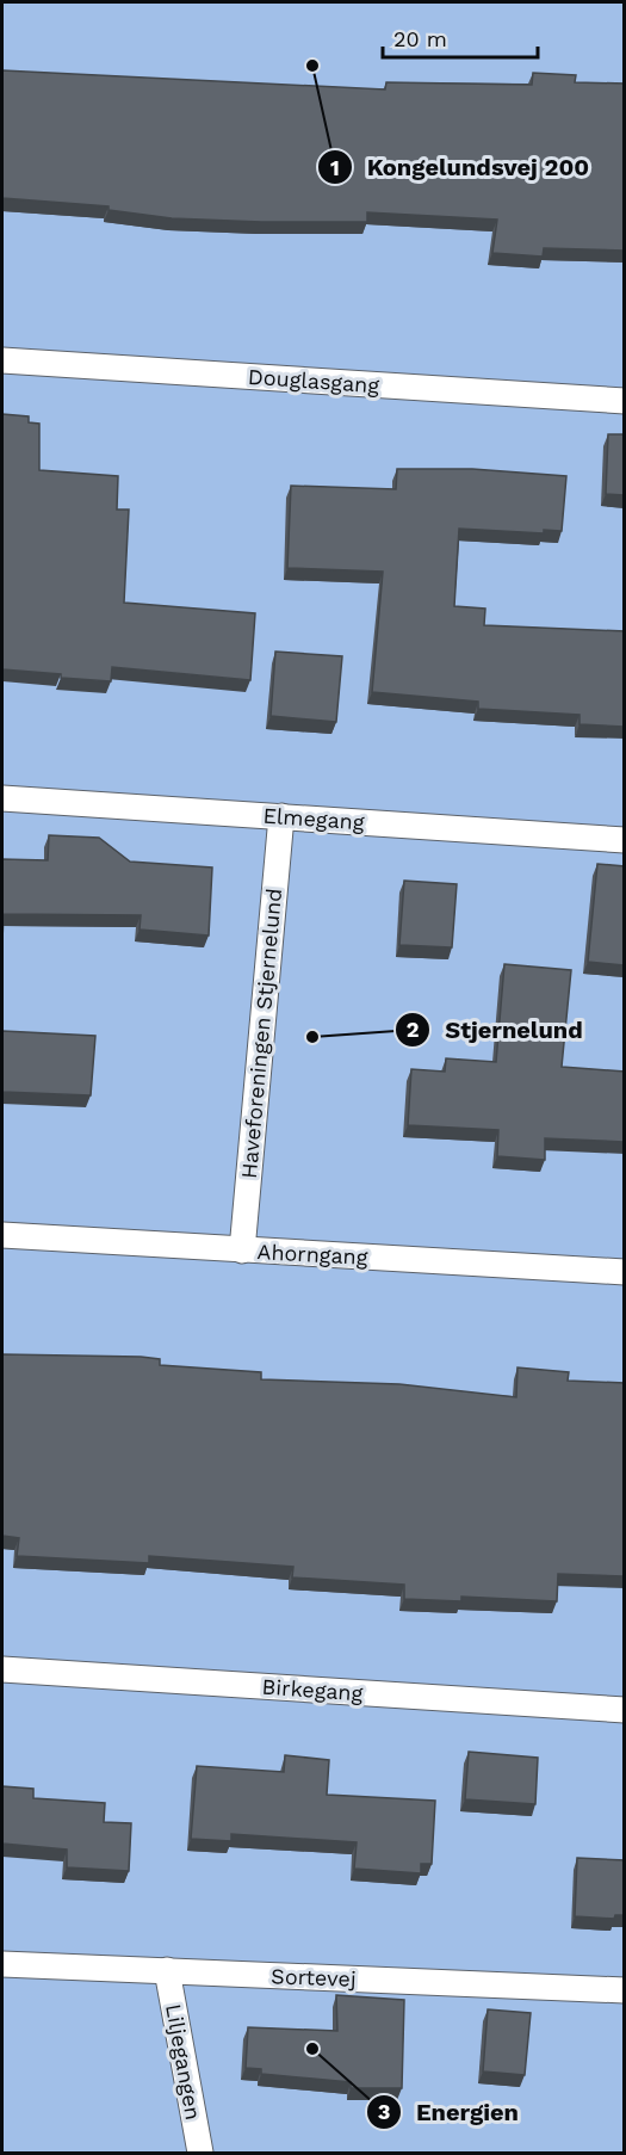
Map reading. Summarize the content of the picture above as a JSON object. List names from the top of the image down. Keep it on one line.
{"streets":{"lane":["Douglasgang","Elmegang","Haveforeningen Stjernelund","Ahorngang","Birkegang","Sortevej","Liljegangen"]},"crossings":[["Elmegang","Haveforeningen Stjernelund"],["Haveforeningen Stjernelund","Ahorngang"],["Sortevej","Liljegangen"]],"places":["Kongelundsvej 200","Stjernelund","Energien"],"scale_bar":"20 m"}
